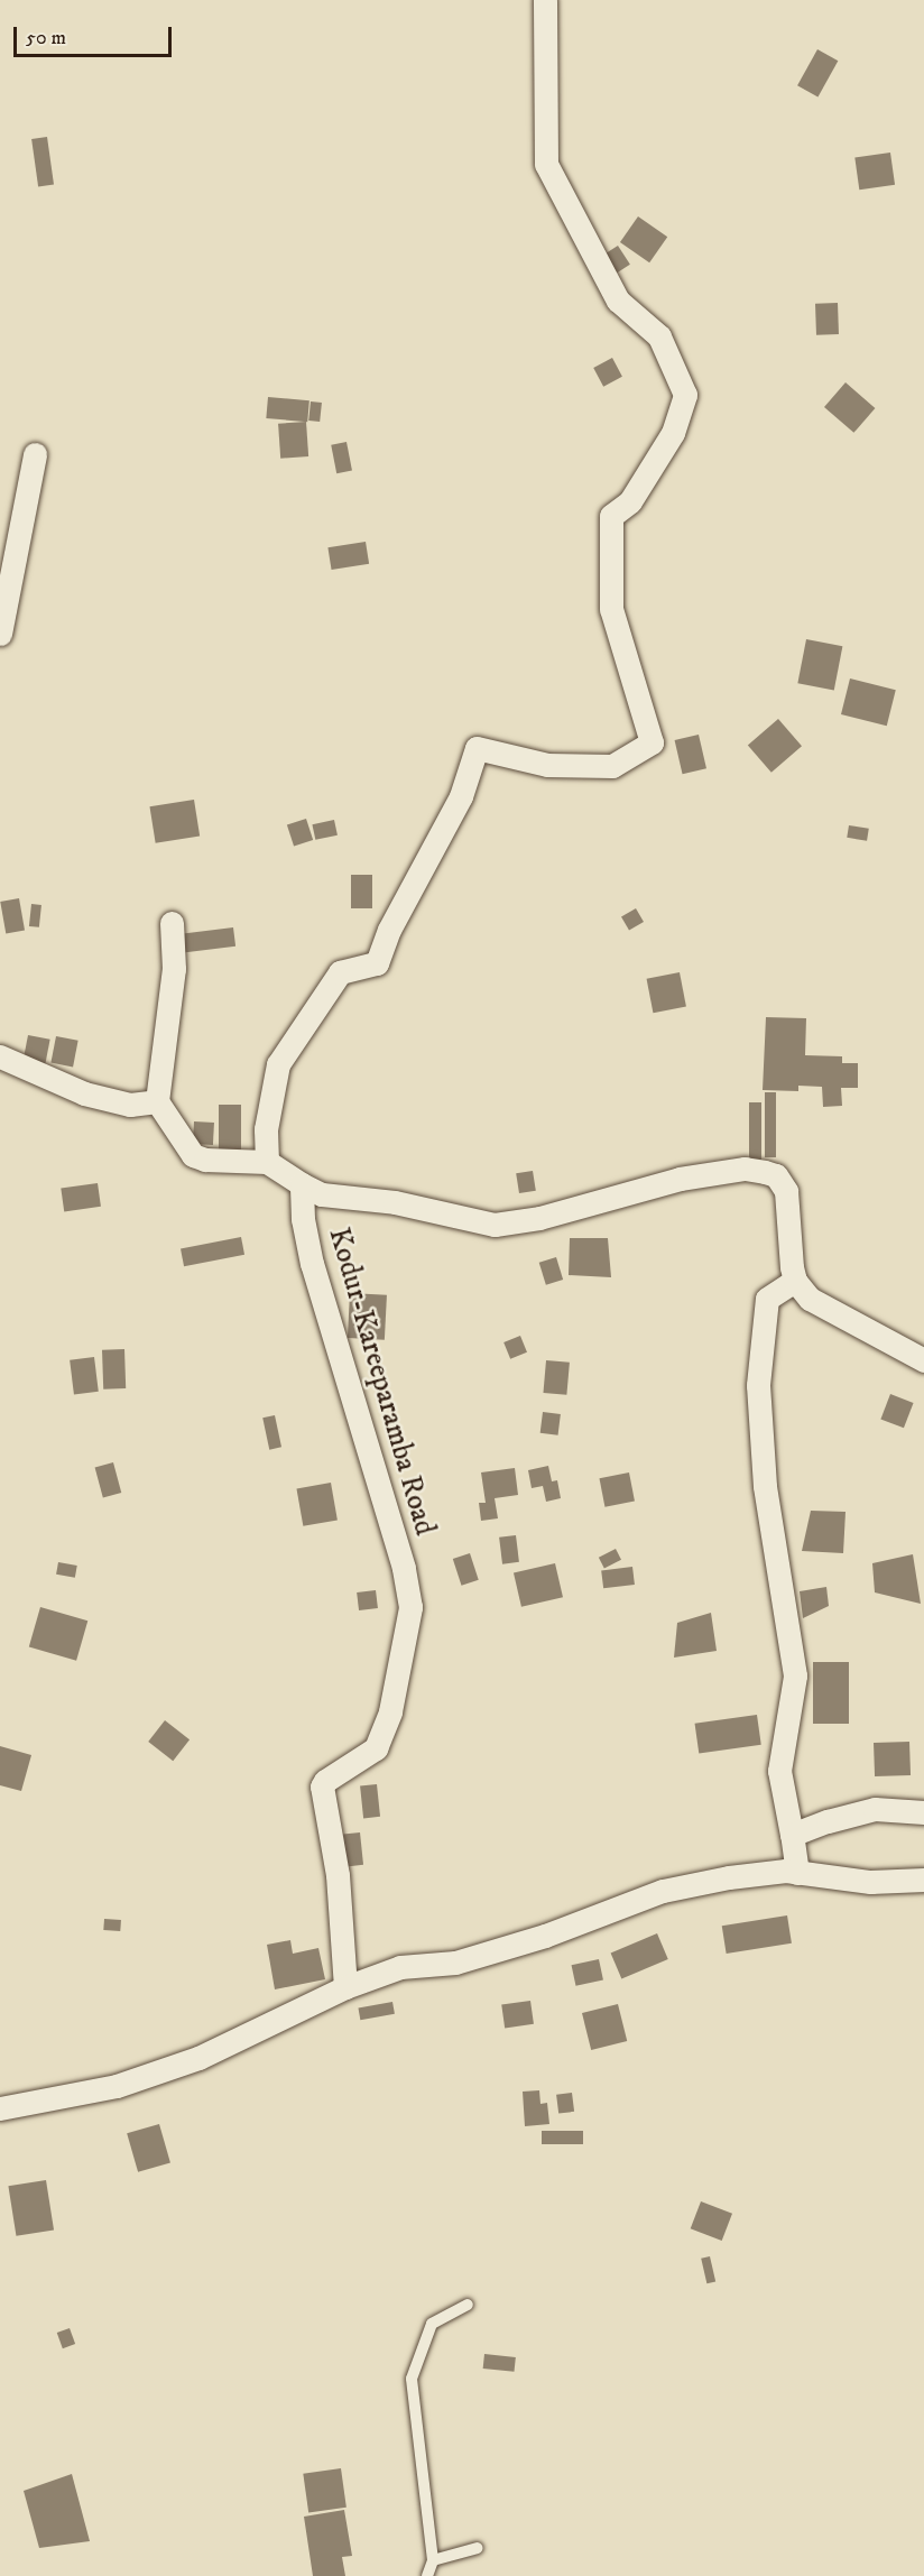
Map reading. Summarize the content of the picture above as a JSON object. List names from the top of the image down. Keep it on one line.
{"streets":{"street":["Kodur-Kareeparamba Road"]},"scale_bar":"50 m"}
